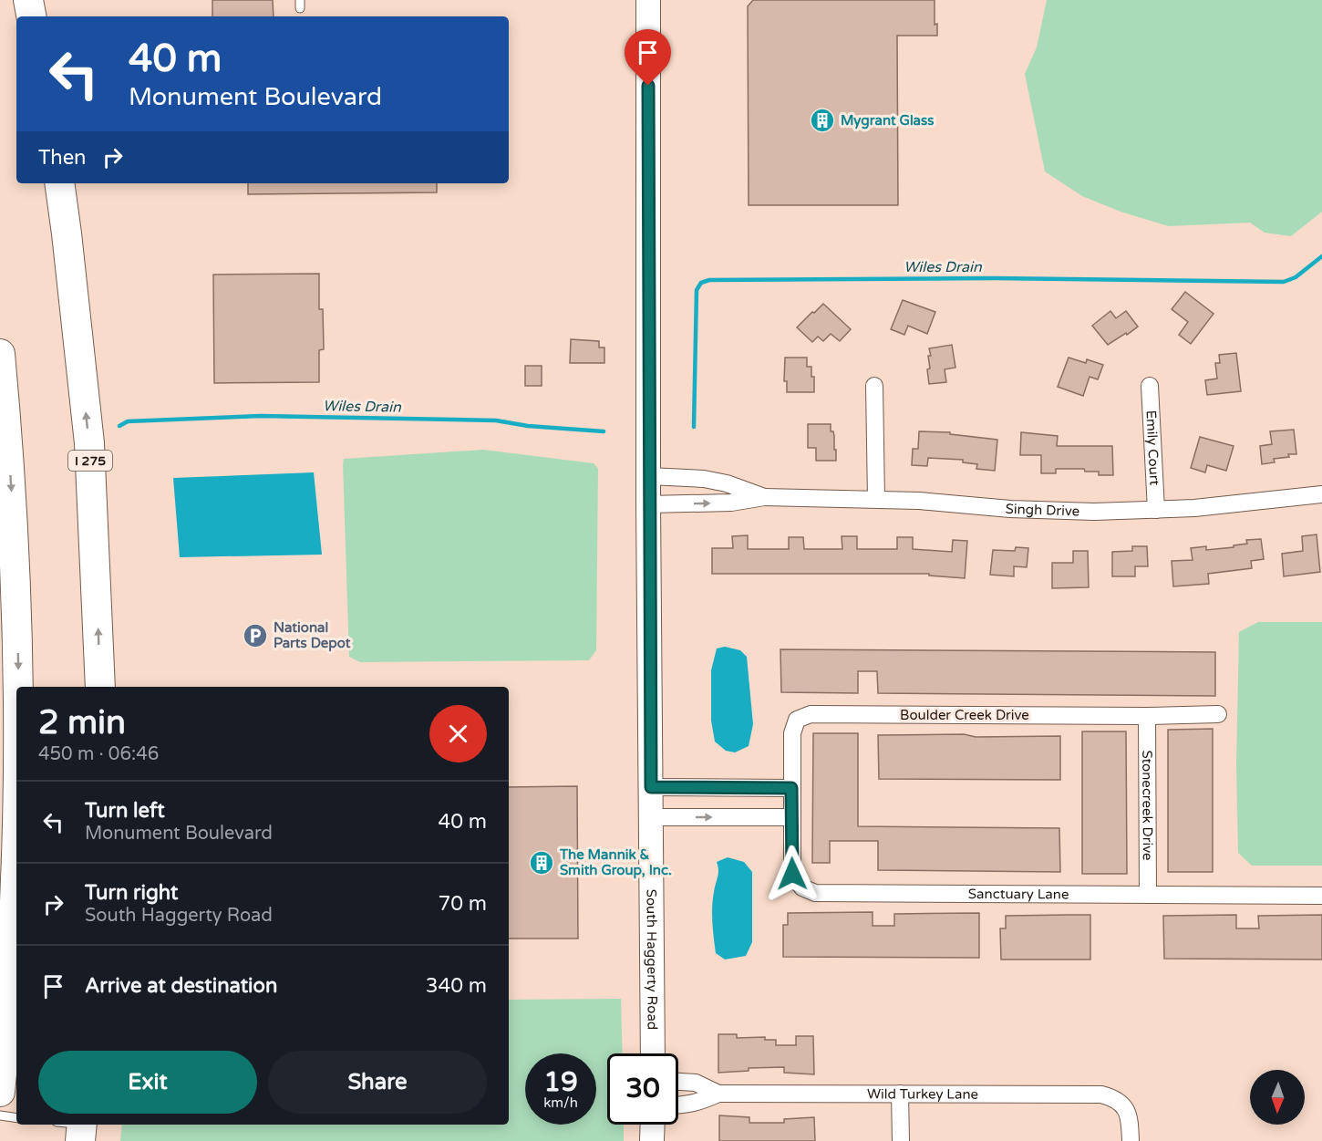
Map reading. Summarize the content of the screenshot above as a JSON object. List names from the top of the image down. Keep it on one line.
{"streets":{"highway":["I 275"],"main road":["South Haggerty Road"],"street":["Emily Court","Singh Drive","Boulder Creek Drive","Stonecreek Drive","Sanctuary Lane","Wild Turkey Lane"]},"crossings":[["Emily Court","Singh Drive"],["Singh Drive","South Haggerty Road"],["Boulder Creek Drive","Stonecreek Drive"],["Boulder Creek Drive","Sanctuary Lane"],["Stonecreek Drive","Sanctuary Lane"]],"water":["Wiles Drain"],"places":{"building":["Mygrant Glass","The Mannik & Smith Group, Inc."],"parking":["National Parts Depot"]},"north":"bottom","page":{"turn":["40 m","Monument Boulevard"],"then":"Then","heading":["2 min","450 m · 06:46"],"list":[{"name":"Turn left","note":"Monument Boulevard","value":"40 m"},{"name":"Turn right","note":"South Haggerty Road","value":"70 m"},{"name":"Arrive at destination","value":"340 m"}],"buttons":["Exit","Share"],"speed":"19 km/h","limit":"30"}}
